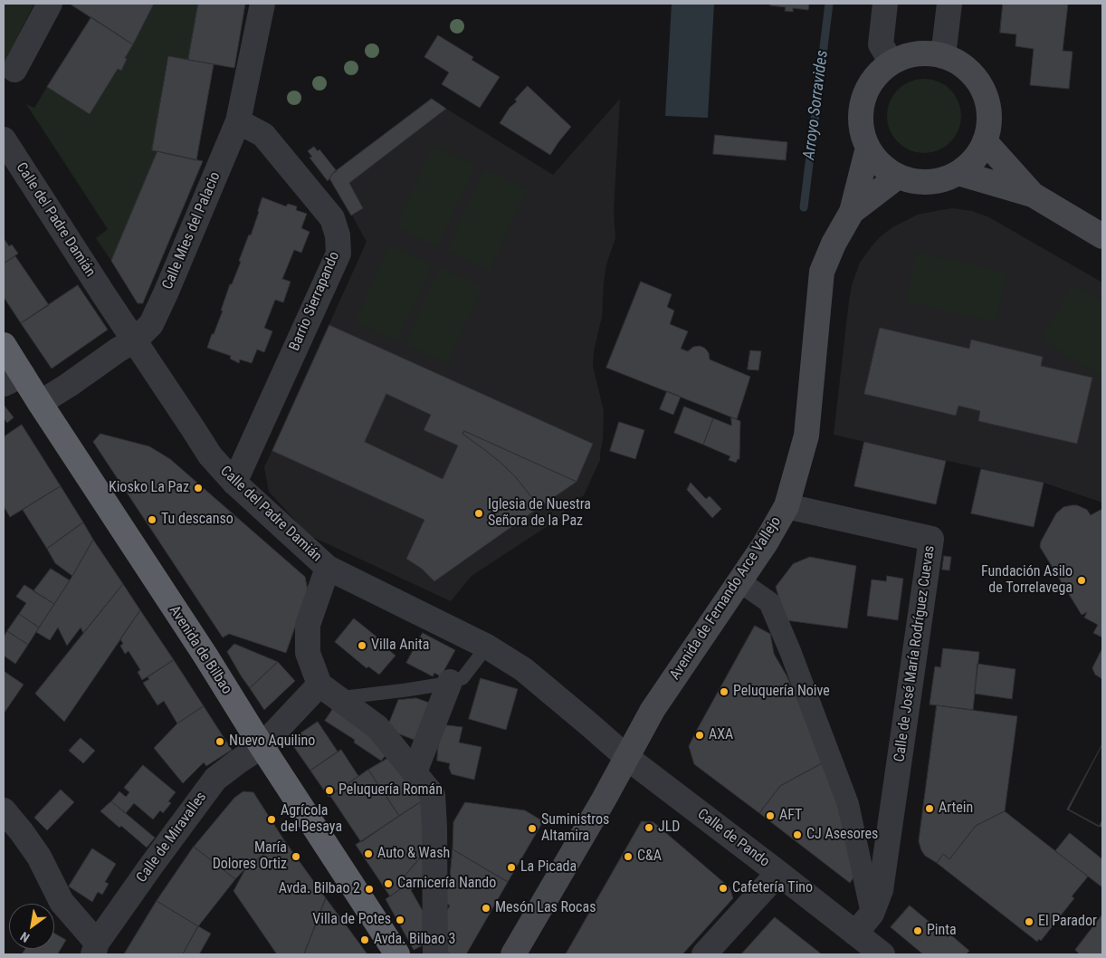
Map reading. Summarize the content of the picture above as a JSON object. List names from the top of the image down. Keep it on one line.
{"streets":{"highway":["Avenida de Bilbao"],"main road":["Avenida de Fernando Arce Vallejo"],"street":["Calle del Padre Damián","Calle Mies del Palacio","Barrio Sierrapando","Calle de José María Rodríguez Cuevas","Calle de Miravalles","Calle de Pando"]},"crossings":[["Calle del Padre Damián","Calle Mies del Palacio"],["Calle del Padre Damián","Barrio Sierrapando"],["Calle del Padre Damián","Avenida de Fernando Arce Vallejo"],["Calle del Padre Damián","Calle de Pando"],["Calle Mies del Palacio","Barrio Sierrapando"],["Calle Mies del Palacio","Avenida de Bilbao"],["Avenida de Fernando Arce Vallejo","Calle de José María Rodríguez Cuevas"],["Avenida de Fernando Arce Vallejo","Calle de Pando"],["Avenida de Bilbao","Calle de Miravalles"],["Calle de José María Rodríguez Cuevas","Calle de Pando"]],"water":["Arroyo Sorravides"],"places":["Kiosko La Paz","Iglesia de Nuestra Señora de la Paz","Tu descanso","Fundación Asilo de Torrelavega","Villa Anita","Peluquería Noive","AXA","Nuevo Aquilino","Peluquería Román","Artein","AFT","Agrícola del Besaya","JLD","Suministros Altamira","CJ Asesores","Auto & Wash","María Dolores Ortiz","C&A","La Picada","Carnicería Nando","Cafetería Tino","Avda. Bilbao 2","Mesón Las Rocas","Villa de Potes","El Parador","Pinta","Avda. Bilbao 3"],"north":"bottom left"}
